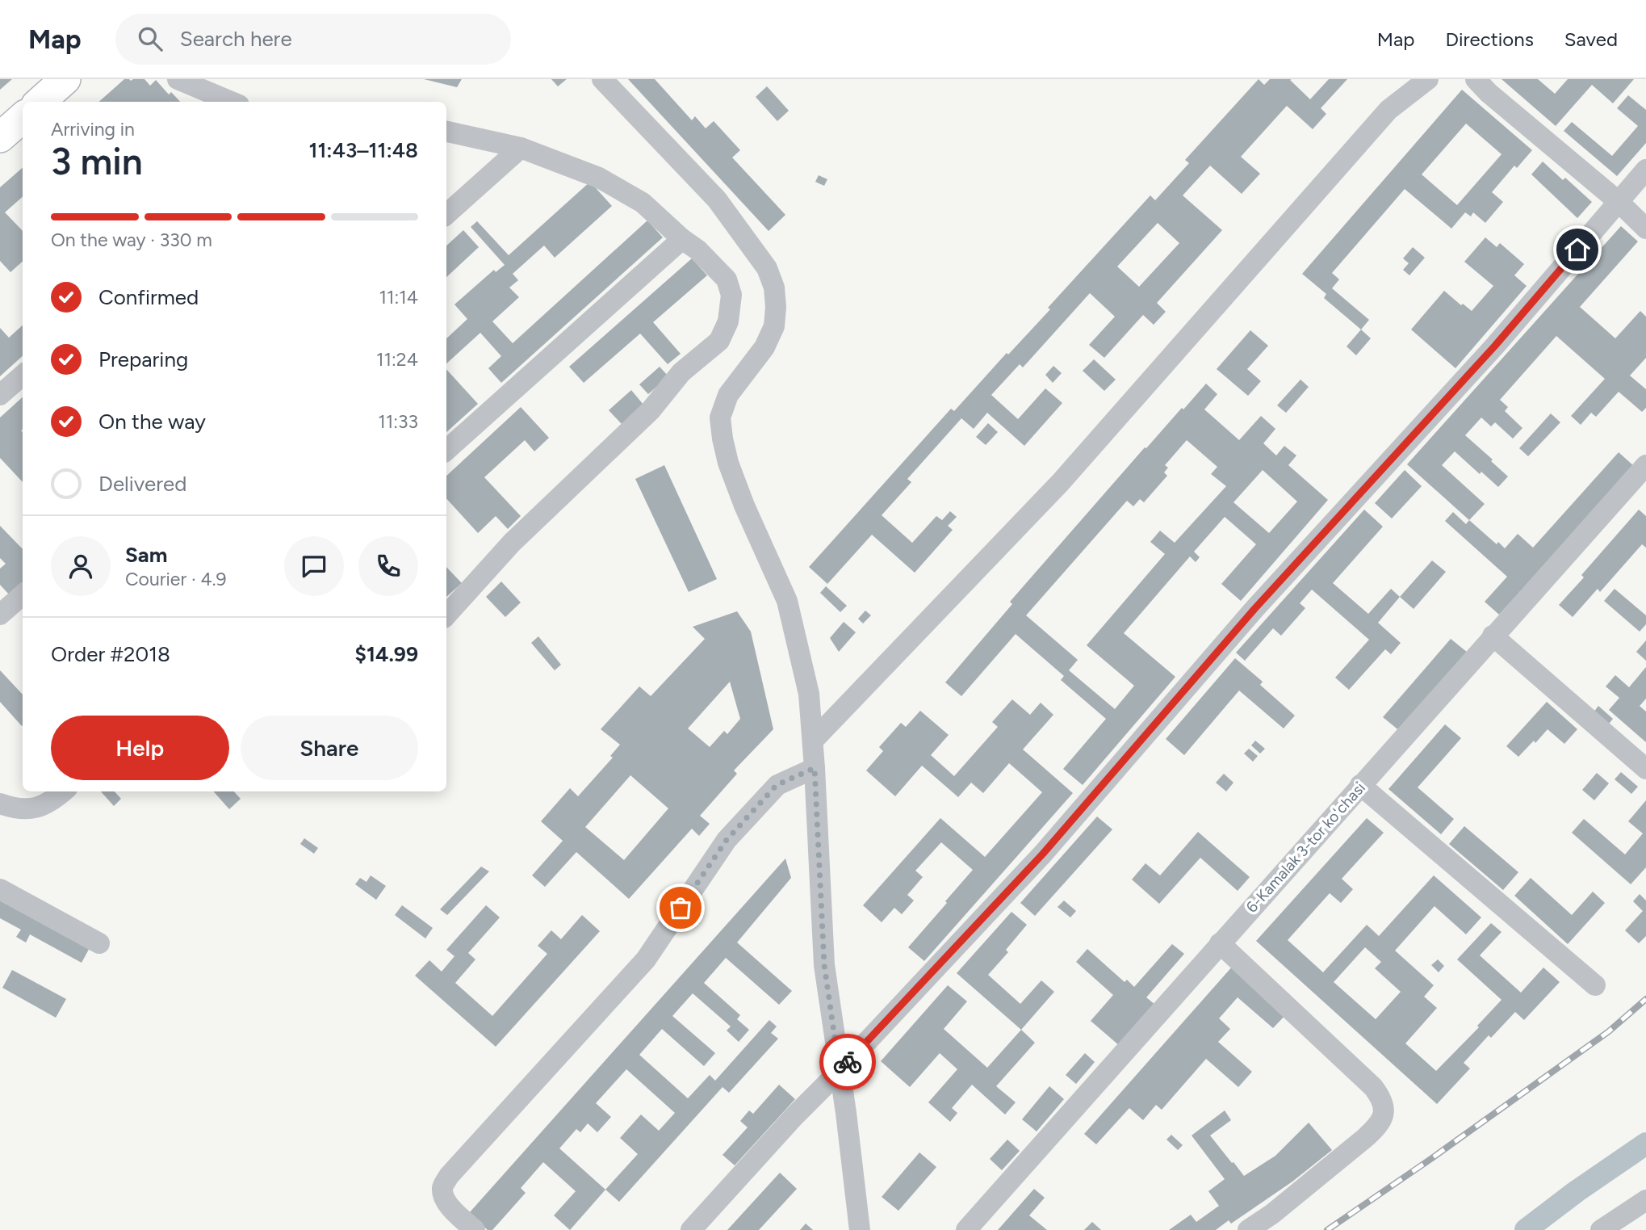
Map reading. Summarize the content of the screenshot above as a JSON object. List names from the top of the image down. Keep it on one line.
{"streets":{"street":["6-Kamalak 3-tor koʻchasi"]},"page":{"header":"Map","search":"Search here","nav":["Map","Directions","Saved"],"heading":["3 min","Arriving in","11:43–11:48"],"panel":["Sam","Courier · 4.9","Order #2018","$14.99"],"bar":"On the way · 330 m","list":[["Confirmed","11:14"],["Preparing","11:24"],["On the way","11:33"],"Delivered"],"buttons":["Help","Share"]}}
